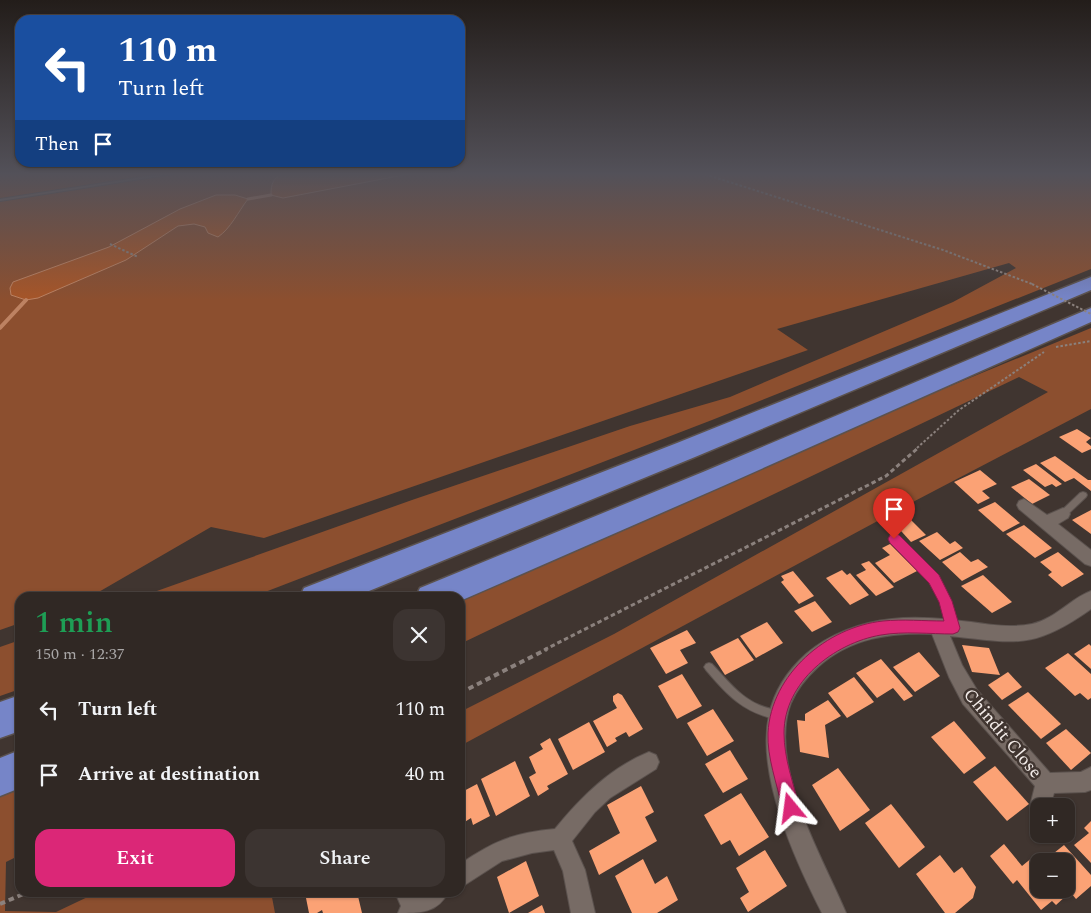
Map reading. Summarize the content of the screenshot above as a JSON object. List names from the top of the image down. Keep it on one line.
{"streets":{"street":["Chindit Close"]},"page":{"turn":["110 m","Turn left"],"then":"Then","heading":["1 min","150 m · 12:37"],"list":[{"name":"Turn left","value":"110 m"},{"name":"Arrive at destination","value":"40 m"}],"map_buttons":["+","−"],"buttons":["Exit","Share"]}}
